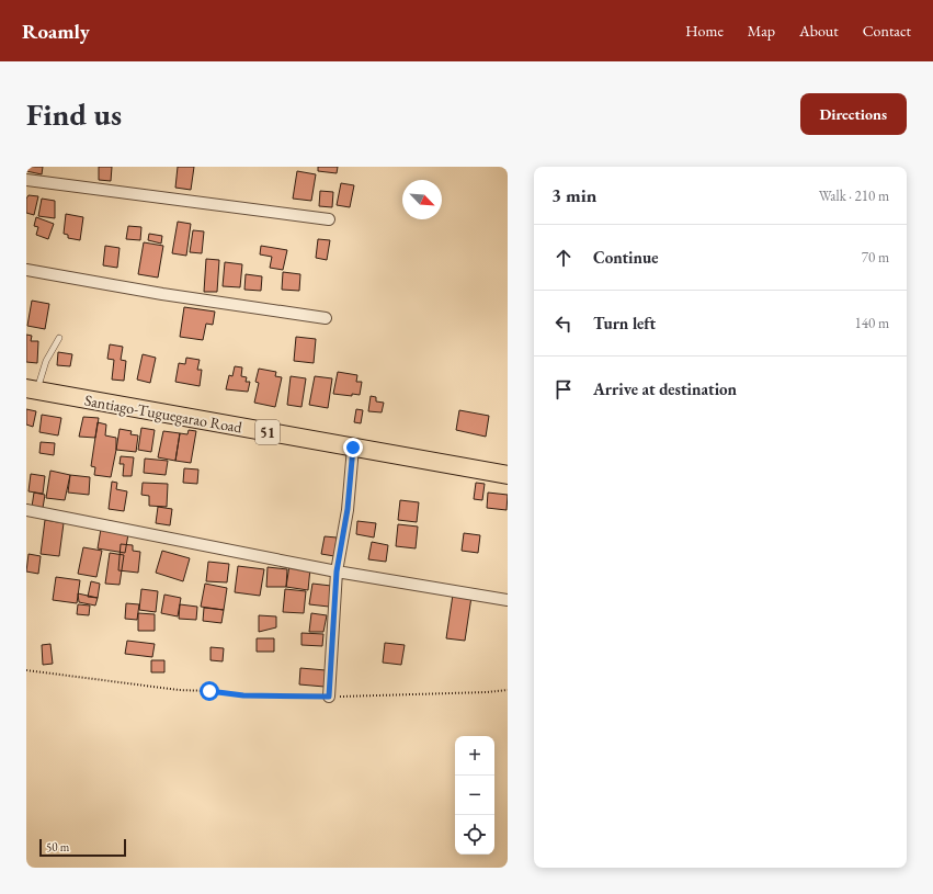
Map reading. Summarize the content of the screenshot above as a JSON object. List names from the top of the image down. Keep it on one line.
{"streets":{"highway":["Santiago-Tuguegarao Road","51"]},"scale_bar":"50 m","north":"bottom right","page":{"header":"Roamly","nav":["Home","Map","About","Contact"],"buttons":"Directions","title":"Find us","heading":["3 min","Walk · 210 m"],"list":[["Continue","70 m"],["Turn left","140 m"],"Arrive at destination"],"map_buttons":["+","−"],"scale":"50 m"}}
